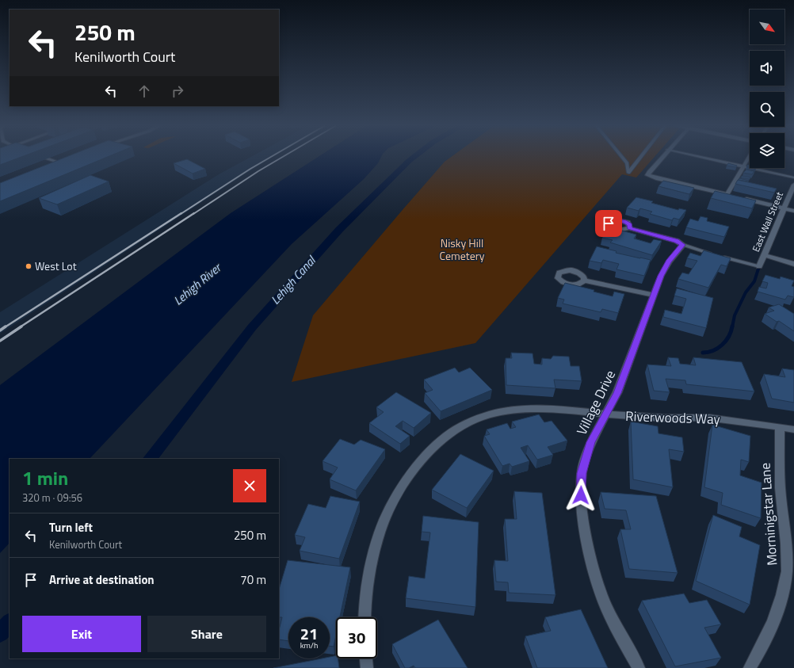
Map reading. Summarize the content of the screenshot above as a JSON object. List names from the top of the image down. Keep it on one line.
{"streets":{"street":["East Wall Street","Village Drive","Riverwoods Way","Morninigstar Lane"]},"crossings":[["Village Drive","Riverwoods Way"],["Riverwoods Way","Morninigstar Lane"]],"water":["Lehigh Canal","Lehigh River"],"parks":["Nisky Hill Cemetery"],"places":["West Lot"],"north":"bottom right","page":{"turn":["250 m","Kenilworth Court"],"heading":["1 min","320 m · 09:56"],"list":[{"name":"Turn left","note":"Kenilworth Court","value":"250 m"},{"name":"Arrive at destination","value":"70 m"}],"buttons":["Exit","Share"],"speed":"21 km/h","limit":"30"}}
